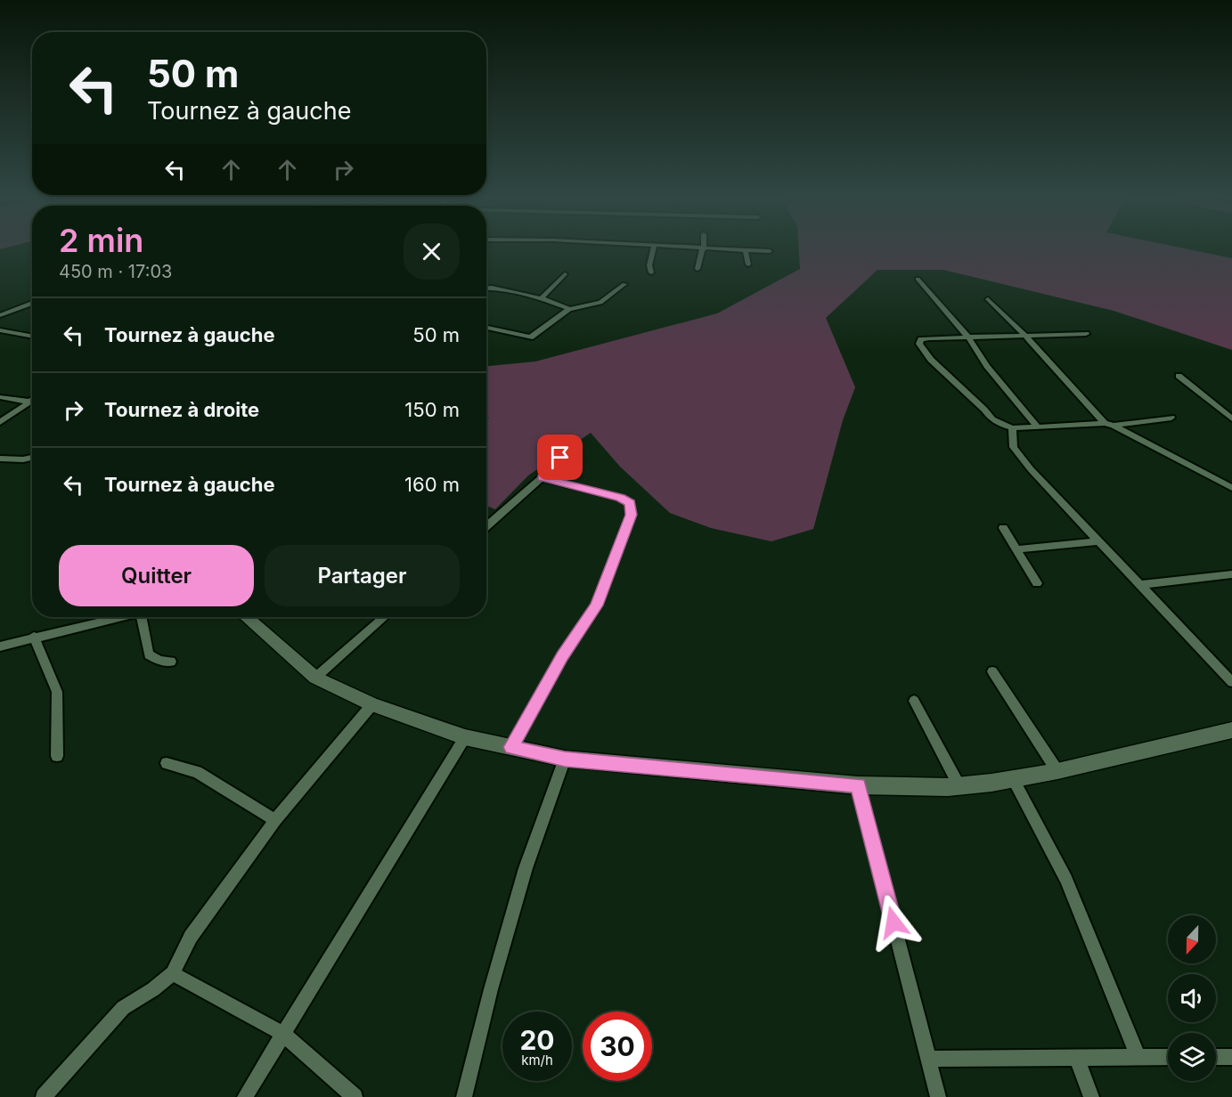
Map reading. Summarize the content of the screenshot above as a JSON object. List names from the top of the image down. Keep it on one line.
{"north":"bottom","page":{"turn":["50 m","Tournez à gauche"],"heading":["2 min","450 m · 17:03"],"list":[{"name":"Tournez à gauche","value":"50 m"},{"name":"Tournez à droite","value":"150 m"},{"name":"Tournez à gauche","value":"160 m"}],"buttons":["Quitter","Partager"],"speed":"20 km/h","limit":"30"}}
